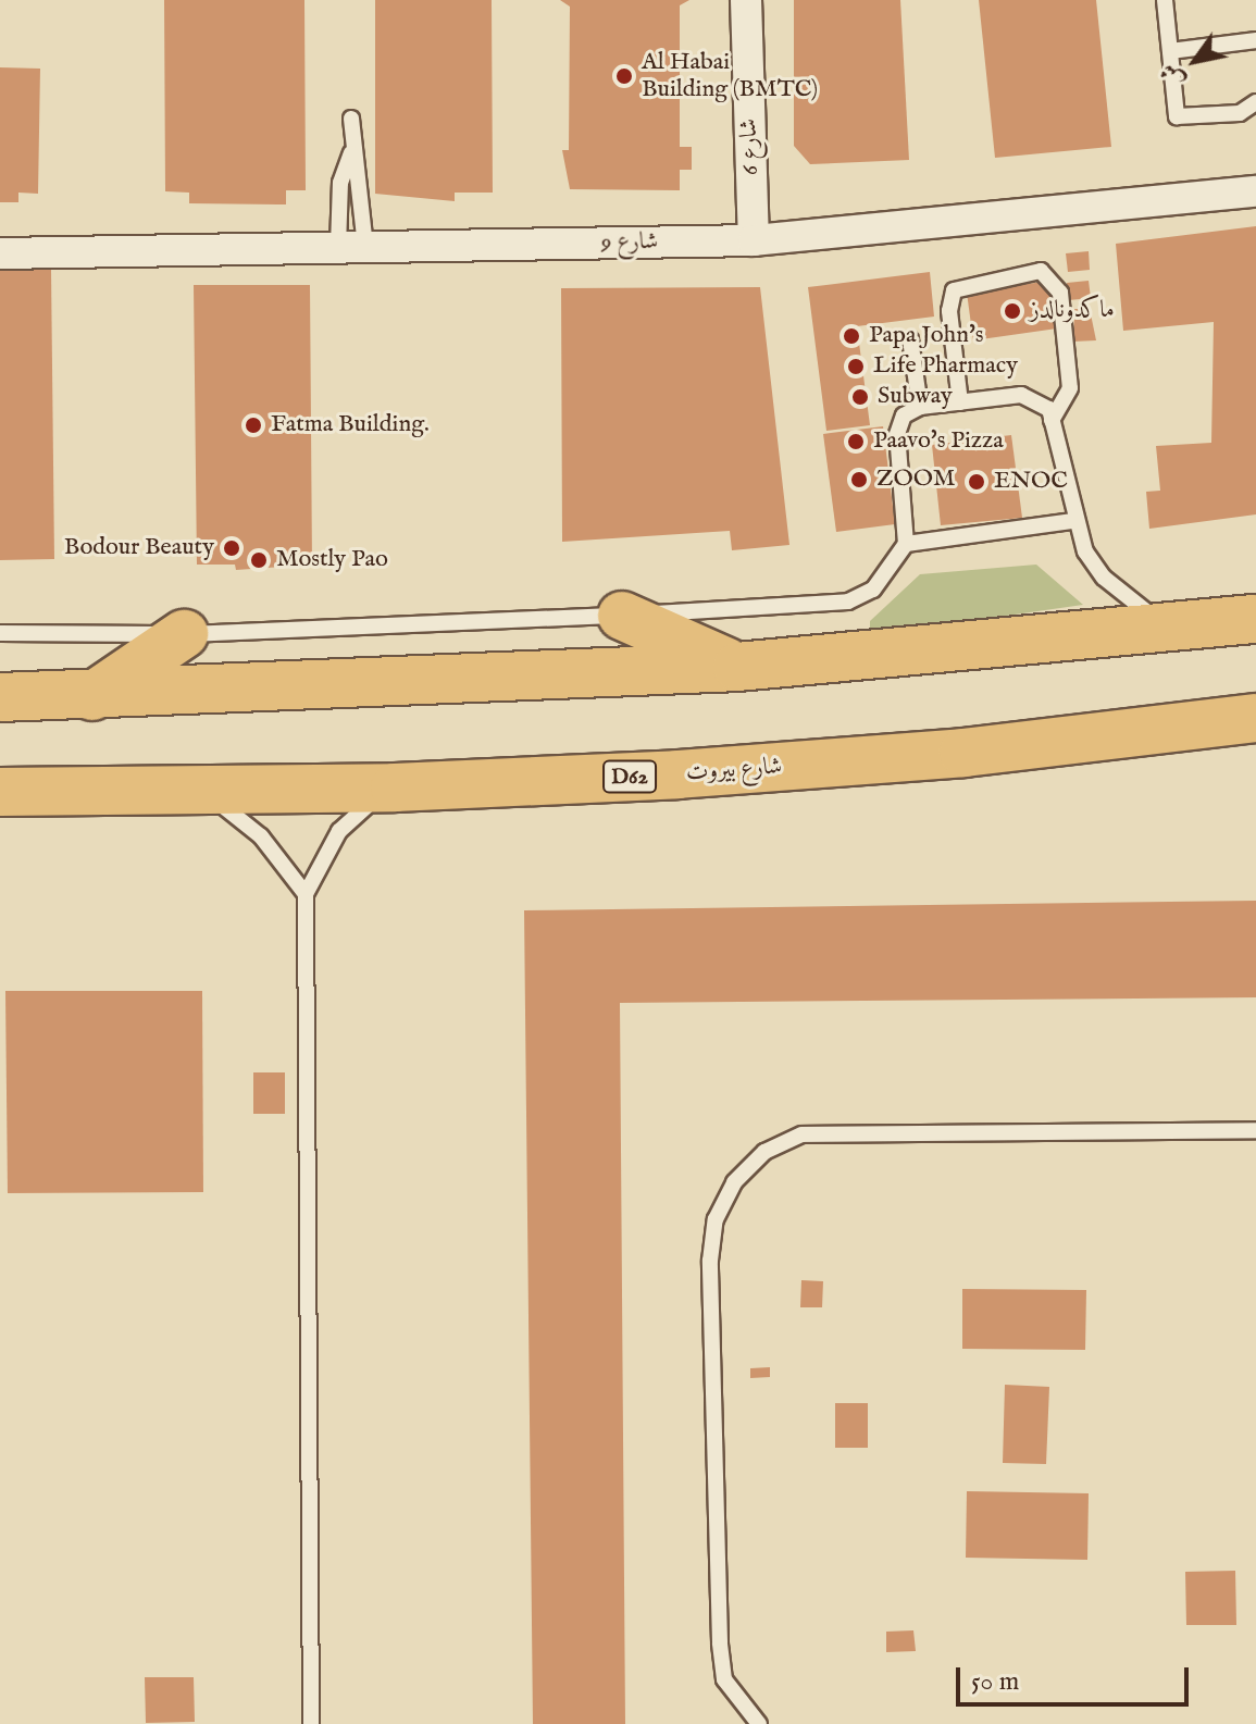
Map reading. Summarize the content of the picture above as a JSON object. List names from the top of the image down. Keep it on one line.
{"streets":{"main road":["شارع بيروت","D62"],"street":["شارع 6","شارع 9"]},"crossings":[["شارع 6","شارع 9"]],"places":["Al Habai Building (BMTC)","ماكدونالدز","Papa John's","Life Pharmacy","Subway","Fatma Building.","Paavo's Pizza","ZOOM","ENOC","Bodour Beauty","Mostly Pao"],"scale_bar":"50 m","north":"bottom left"}
